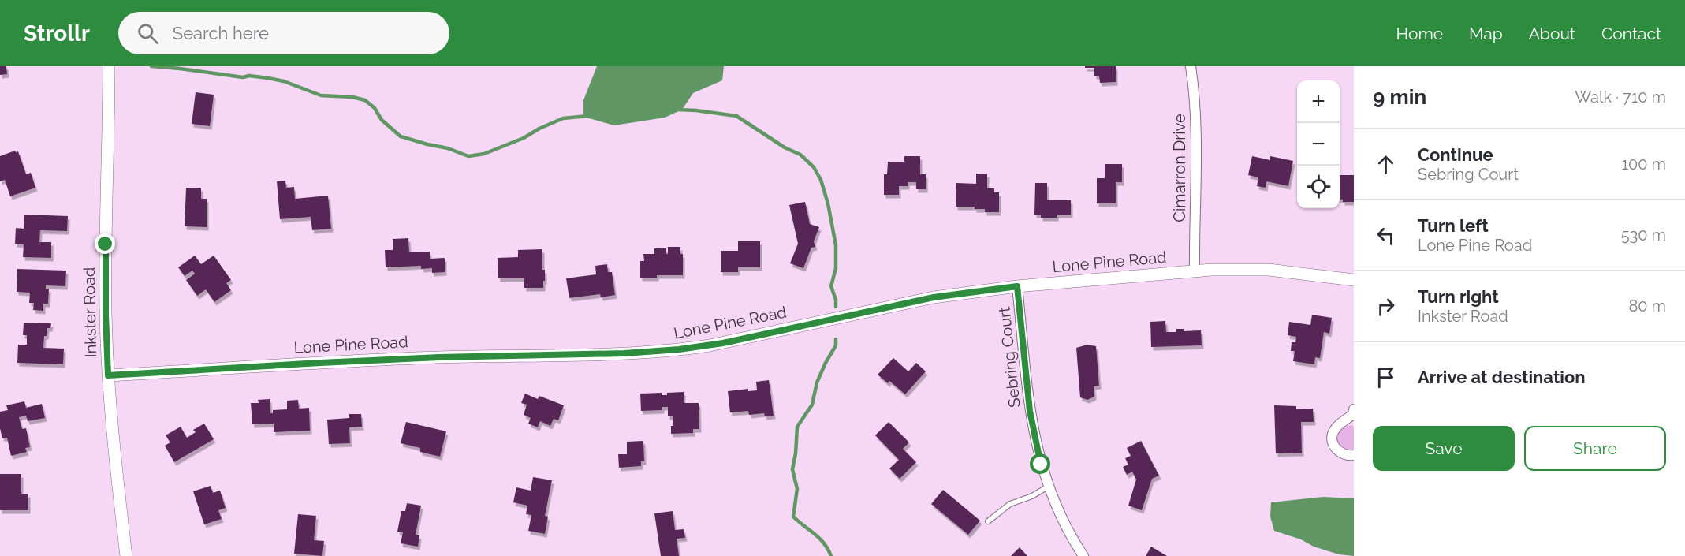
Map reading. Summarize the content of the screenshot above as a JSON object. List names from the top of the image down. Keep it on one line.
{"streets":{"street":["Cimarron Drive","Lone Pine Road","Inkster Road","Sebring Court"]},"crossings":[["Cimarron Drive","Lone Pine Road"],["Lone Pine Road","Inkster Road"],["Lone Pine Road","Sebring Court"]],"page":{"header":"Strollr","search":"Search here","nav":["Home","Map","About","Contact"],"heading":["9 min","Walk · 710 m"],"map_buttons":["+","−"],"list":[["Continue","Sebring Court","100 m"],["Turn left","Lone Pine Road","530 m"],["Turn right","Inkster Road","80 m"],"Arrive at destination"],"buttons":["Save","Share"]}}
